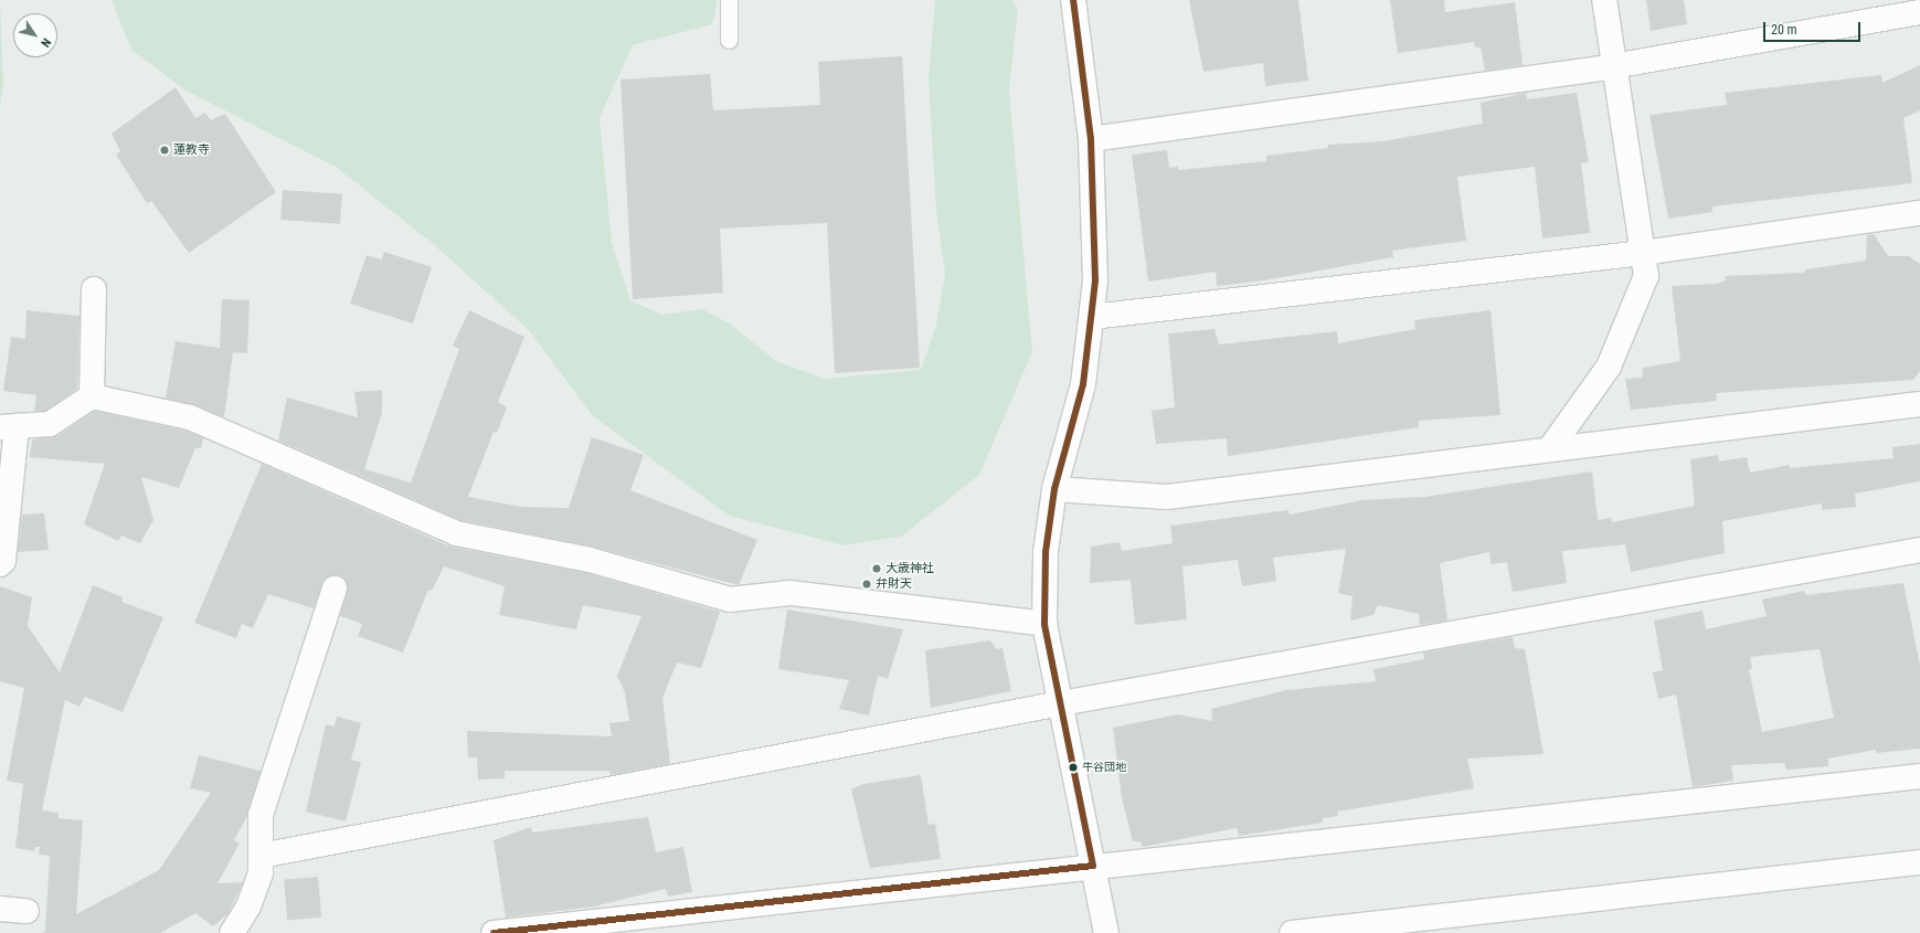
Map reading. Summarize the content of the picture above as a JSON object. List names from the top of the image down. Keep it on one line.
{"places":["蓮教寺","大歳神社","弁財天","牛谷団地"],"scale_bar":"20 m","north":"bottom right"}
